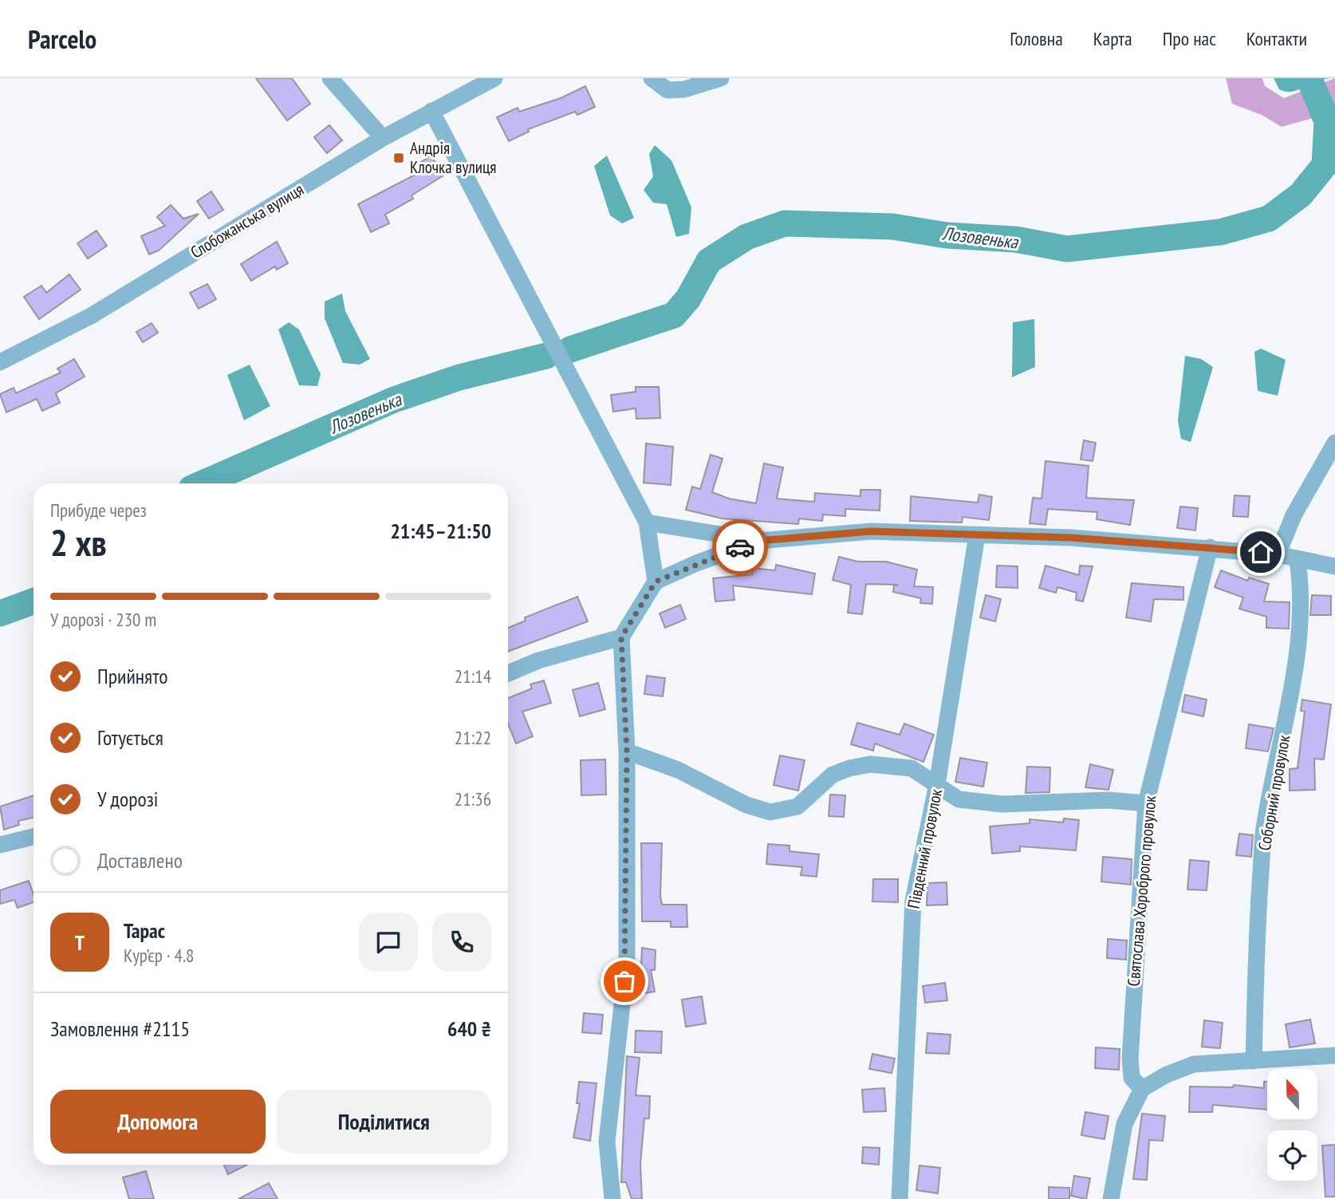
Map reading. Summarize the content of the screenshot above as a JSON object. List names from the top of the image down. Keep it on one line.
{"streets":{"street":["Слобожанська вулиця","Соборний провулок","Південний провулок","Святослава Хороброго провулок"]},"water":["Лозовенька"],"places":{"transit":["Андрія Клочка вулиця"]},"north":"top","page":{"header":"Parcelo","nav":["Головна","Карта","Про нас","Контакти"],"heading":["2 хв","Прибуде через","21:45–21:50"],"panel":["Тарас","Кур’єр · 4.8","Замовлення #2115","640 ₴"],"bar":"У дорозі · 230 m","list":[["Прийнято","21:14"],["Готується","21:22"],["У дорозі","21:36"],"Доставлено"],"round":"Т","buttons":["Допомога","Поділитися"]}}
